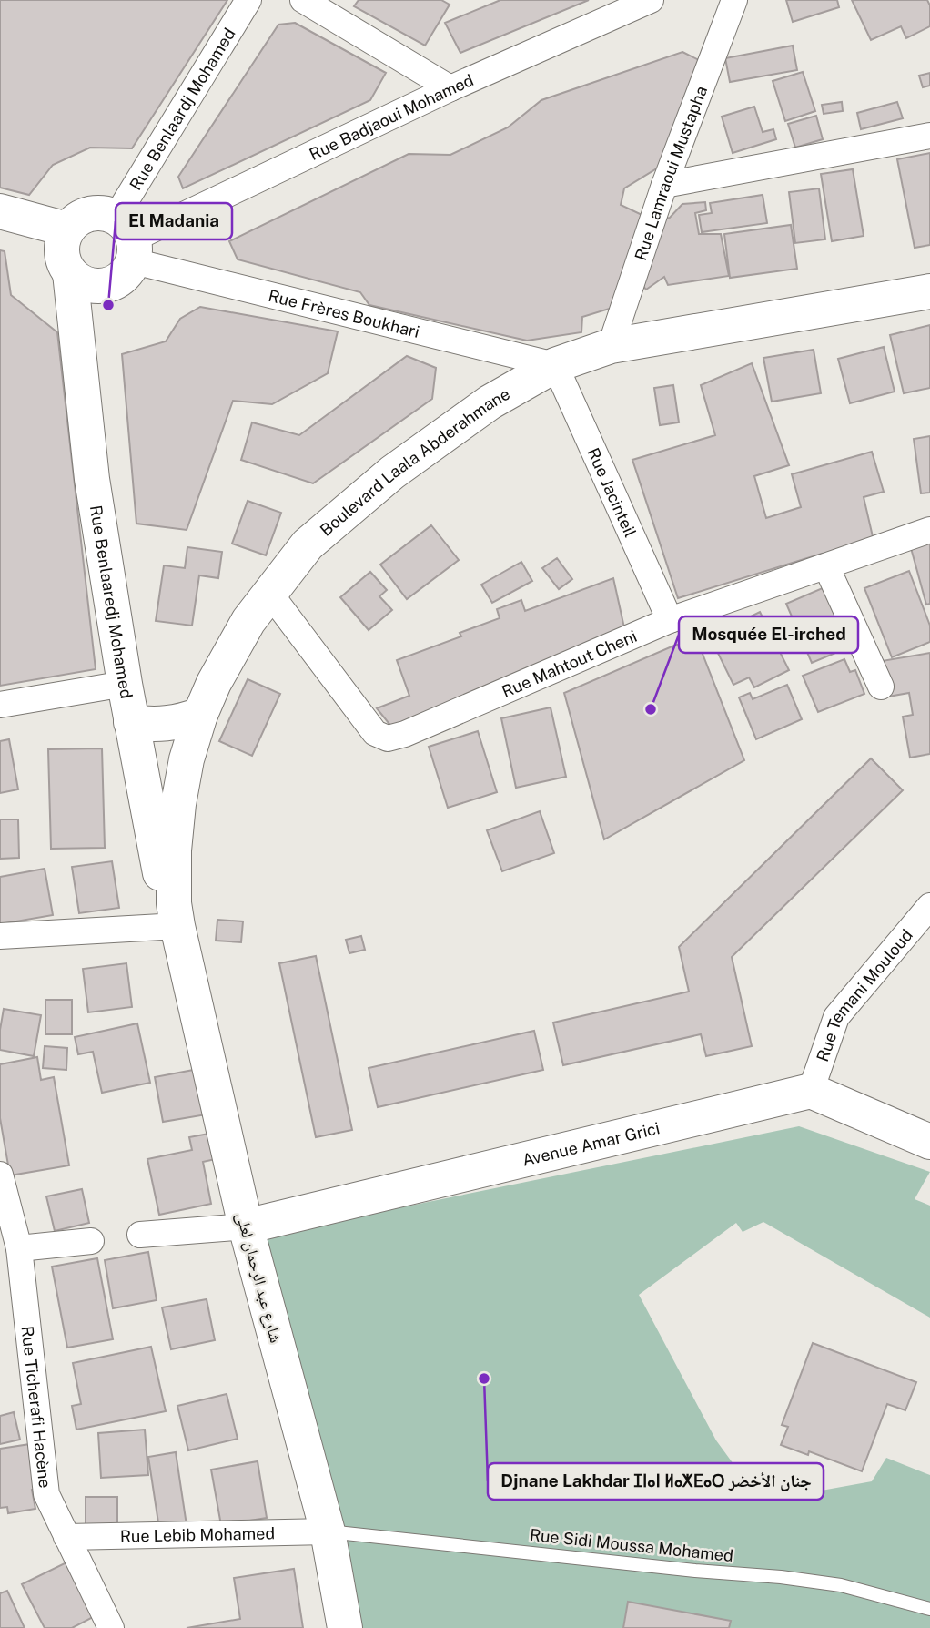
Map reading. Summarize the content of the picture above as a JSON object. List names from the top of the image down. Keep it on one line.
{"streets":{"main road":["Boulevard Laala Abderahmane","Rue Benlaaredj Mohamed","Avenue Amar Grici","شارع عبد الرحمان لعلى"],"street":["Rue Benlaardj Mohamed","Rue Badjaoui Mohamed","Rue Lamraoui Mustapha","Rue Frères Boukhari","Rue Jacinteil","Rue Mahtout Cheni","Rue Temani Mouloud","Rue Ticherafi Hacène","Rue Lebib Mohamed"],"lane":["Rue Sidi Moussa Mohamed"]},"crossings":[["Rue Benlaardj Mohamed","Rue Badjaoui Mohamed"],["Rue Benlaardj Mohamed","Rue Frères Boukhari"],["Rue Benlaardj Mohamed","Rue Benlaaredj Mohamed"],["Rue Badjaoui Mohamed","Rue Frères Boukhari"],["Rue Badjaoui Mohamed","Rue Benlaaredj Mohamed"],["Rue Lamraoui Mustapha","Boulevard Laala Abderahmane"],["Rue Frères Boukhari","Boulevard Laala Abderahmane"],["Rue Frères Boukhari","Rue Jacinteil"],["Rue Frères Boukhari","Rue Benlaaredj Mohamed"],["Boulevard Laala Abderahmane","Rue Jacinteil"],["Boulevard Laala Abderahmane","Rue Benlaaredj Mohamed"],["Boulevard Laala Abderahmane","Rue Mahtout Cheni"],["Boulevard Laala Abderahmane","شارع عبد الرحمان لعلى"],["Rue Jacinteil","Rue Mahtout Cheni"],["Rue Benlaaredj Mohamed","شارع عبد الرحمان لعلى"],["Rue Temani Mouloud","Avenue Amar Grici"],["Avenue Amar Grici","شارع عبد الرحمان لعلى"],["شارع عبد الرحمان لعلى","Rue Lebib Mohamed"],["شارع عبد الرحمان لعلى","Rue Sidi Moussa Mohamed"],["Rue Ticherafi Hacène","Rue Lebib Mohamed"],["Rue Lebib Mohamed","Rue Sidi Moussa Mohamed"]],"places":["El Madania","Mosquée El-irched","Djnane Lakhdar ⵊⵏⴰⵏ ⵍⴰⵅⴹⴰⵔ جنان الأخضر"]}
